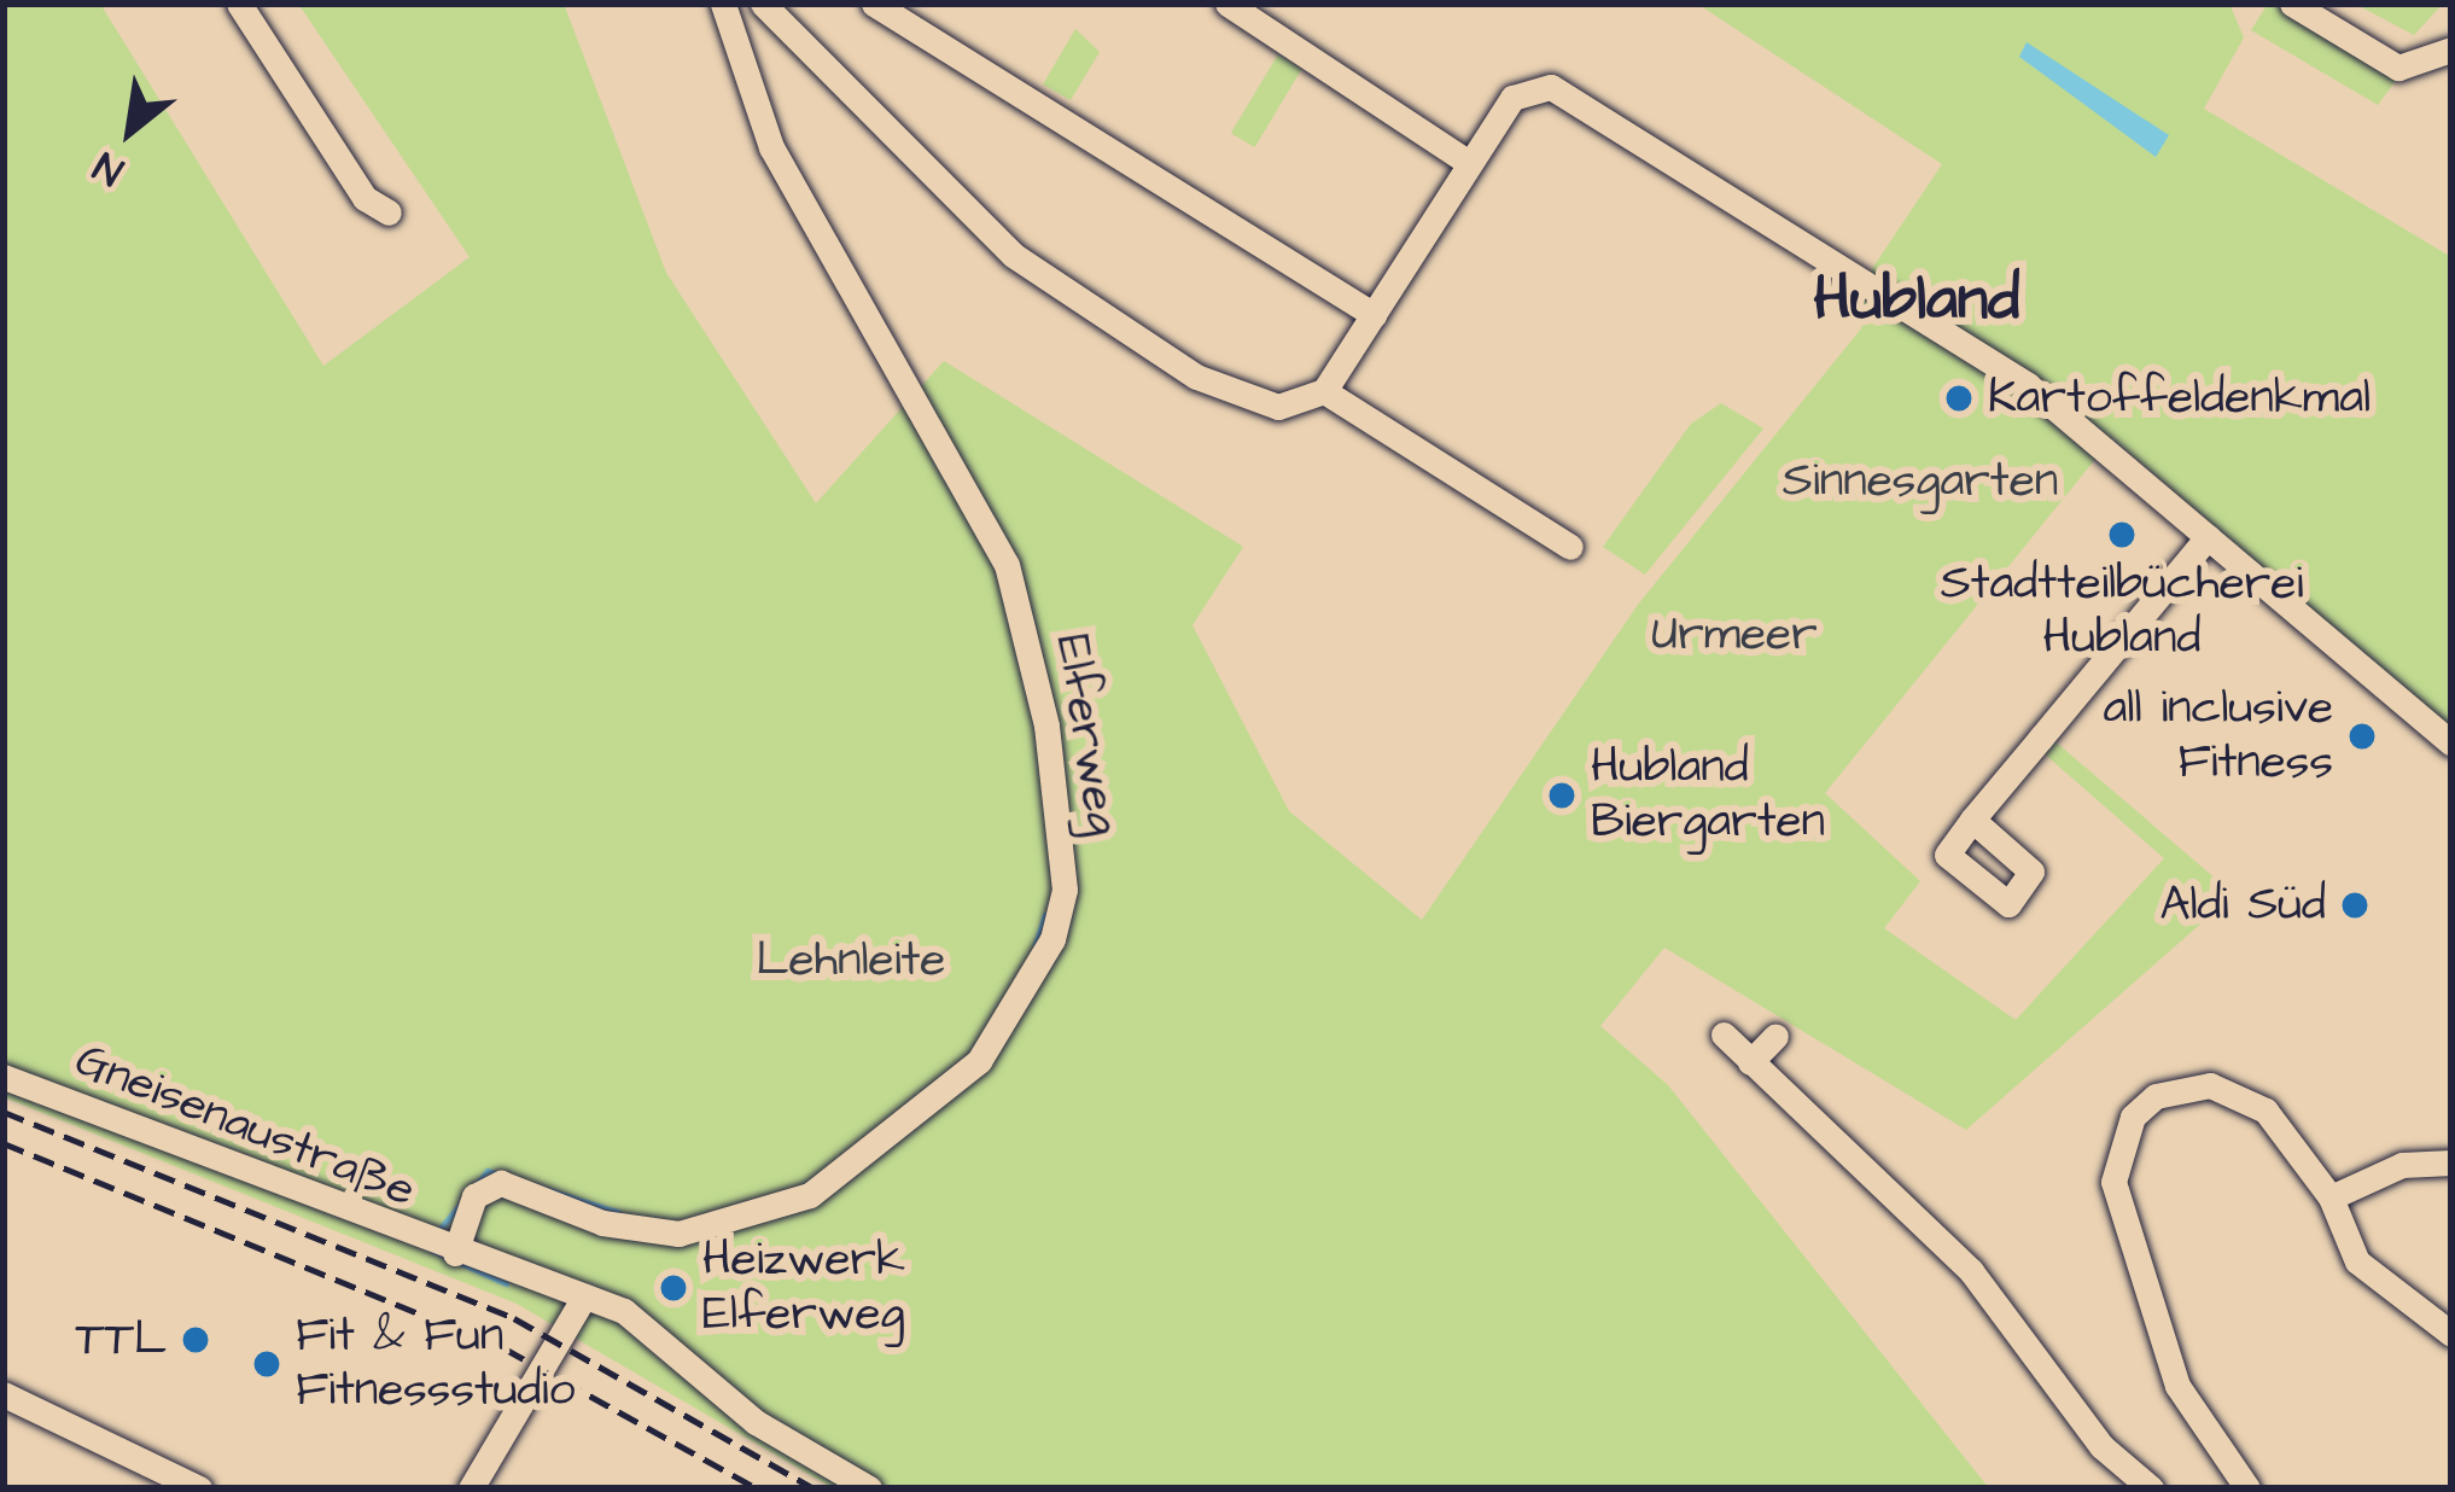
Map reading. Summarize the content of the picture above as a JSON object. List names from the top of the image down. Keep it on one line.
{"streets":{"street":["Elferweg","Gneisenaustraße"]},"crossings":[["Elferweg","Gneisenaustraße"]],"districts":["Hubland"],"parks":["Sinnesgarten","Urmeer","Lehnleite"],"places":["Kartoffeldenkmal","Stadtteilbücherei Hubland","all inclusive Fitness","Hubland Biergarten","Aldi Süd","Heizwerk Elferweg","TTL","Fit & Fun Fitnessstudio"],"north":"bottom left"}
